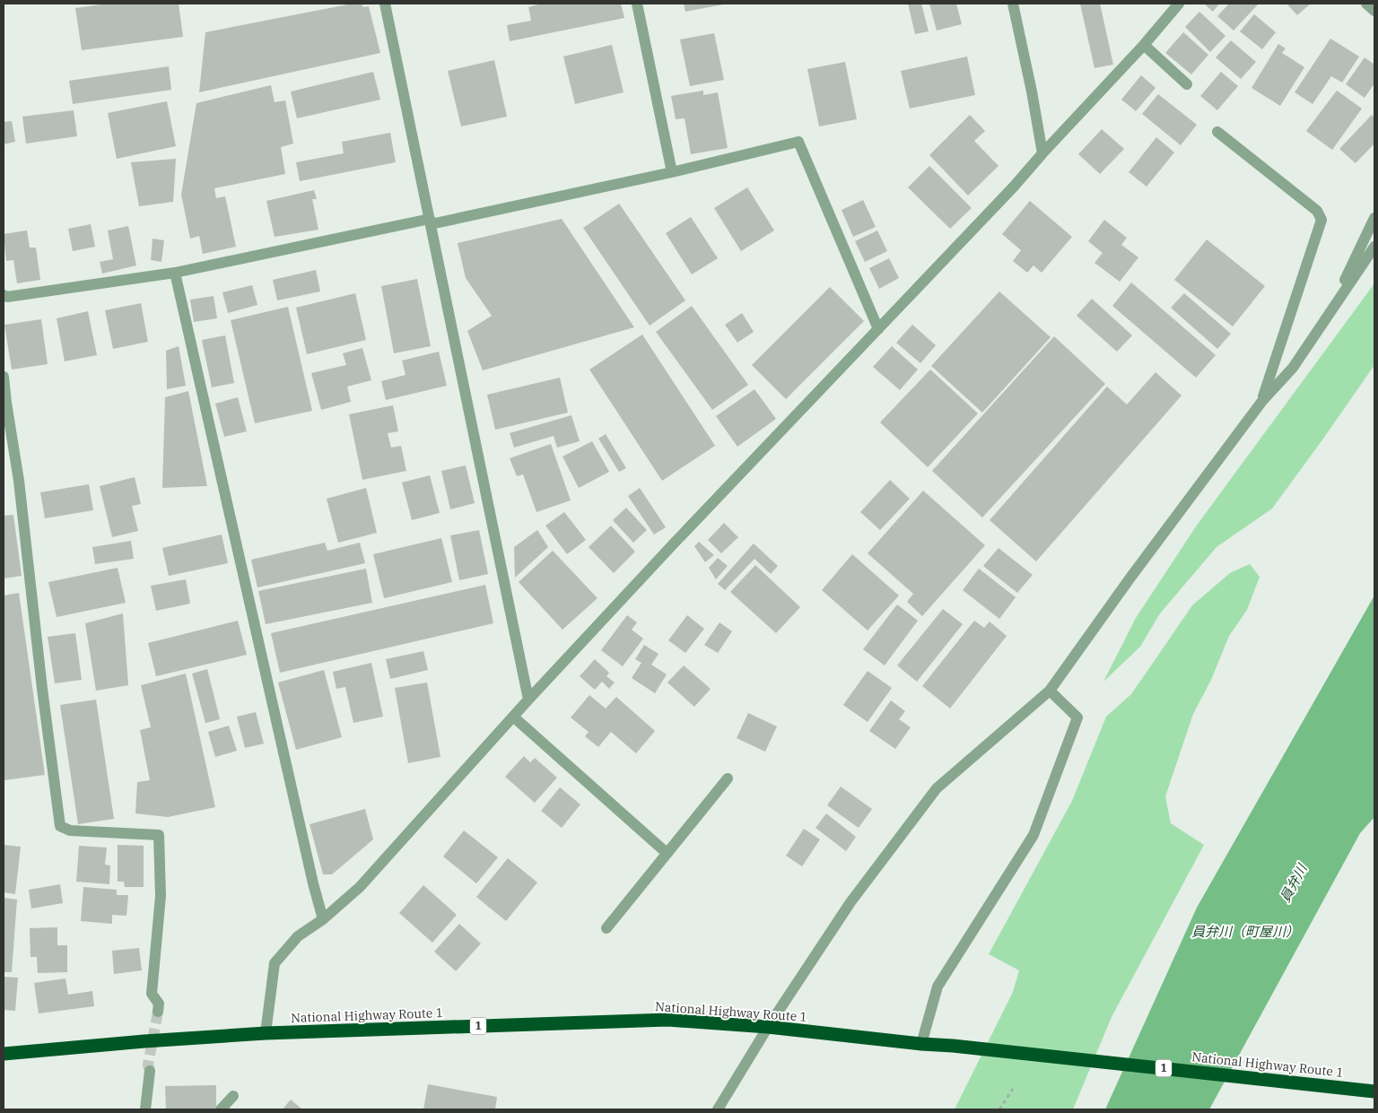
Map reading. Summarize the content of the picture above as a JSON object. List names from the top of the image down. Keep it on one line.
{"streets":{"highway":["National Highway Route 1","1"]},"water":["員弁川","員弁川（町屋川）"]}
